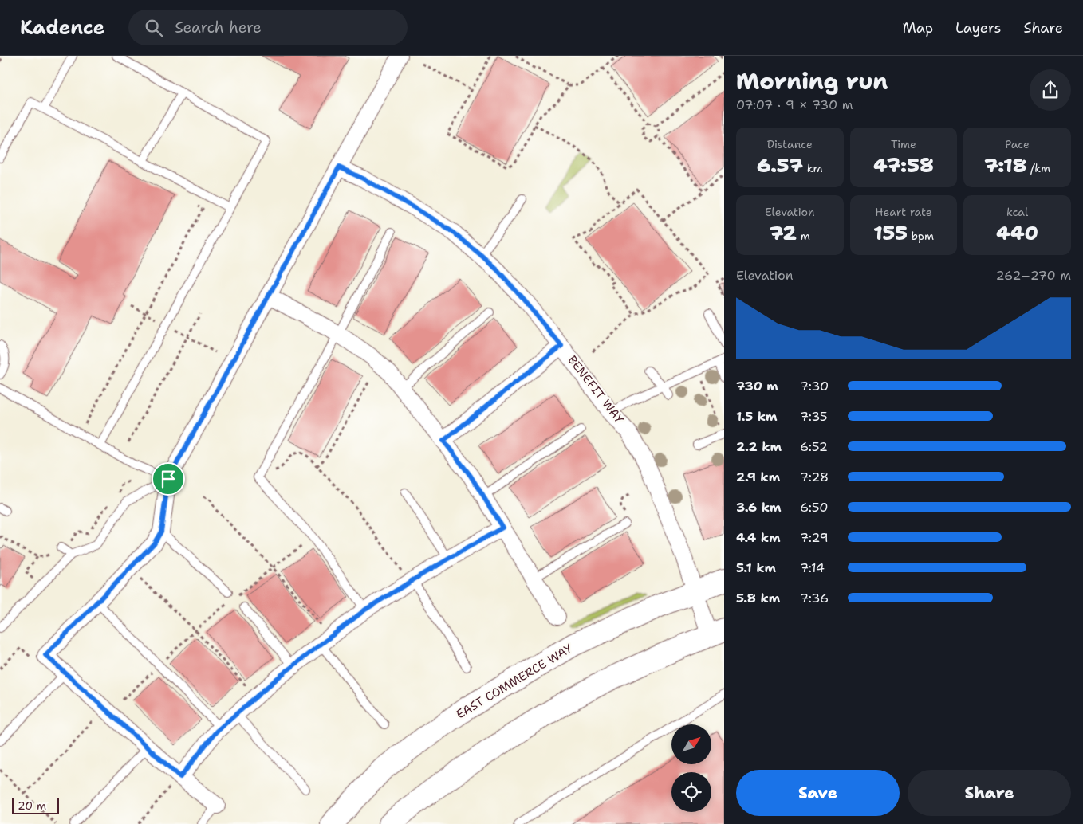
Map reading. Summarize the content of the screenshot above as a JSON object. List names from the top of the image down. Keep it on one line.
{"streets":{"main road":["EAST COMMERCE WAY"],"street":["BENEFIT WAY"]},"crossings":[["BENEFIT WAY","EAST COMMERCE WAY"]],"scale_bar":"20 m","north":"top right","page":{"header":"Kadence","search":"Search here","nav":["Map","Layers","Share"],"heading":["Morning run","07:07 · 9 × 730 m"],"stats":[["Distance","6.57 km"],["Time","47:58"],["Pace","7:18 /km"],["Elevation","72 m"],["Heart rate","155 bpm"],["kcal","440"]],"chart":["Elevation","262–270 m"],"list":[{"name":"730 m","note":"7:30"},{"name":"1.5 km","note":"7:35"},{"name":"2.2 km","note":"6:52"},{"name":"2.9 km","note":"7:28"},{"name":"3.6 km","note":"6:50"},{"name":"4.4 km","note":"7:29"},{"name":"5.1 km","note":"7:14"},{"name":"5.8 km","note":"7:36"}],"buttons":["Save","Share"],"scale":"20 m"}}
